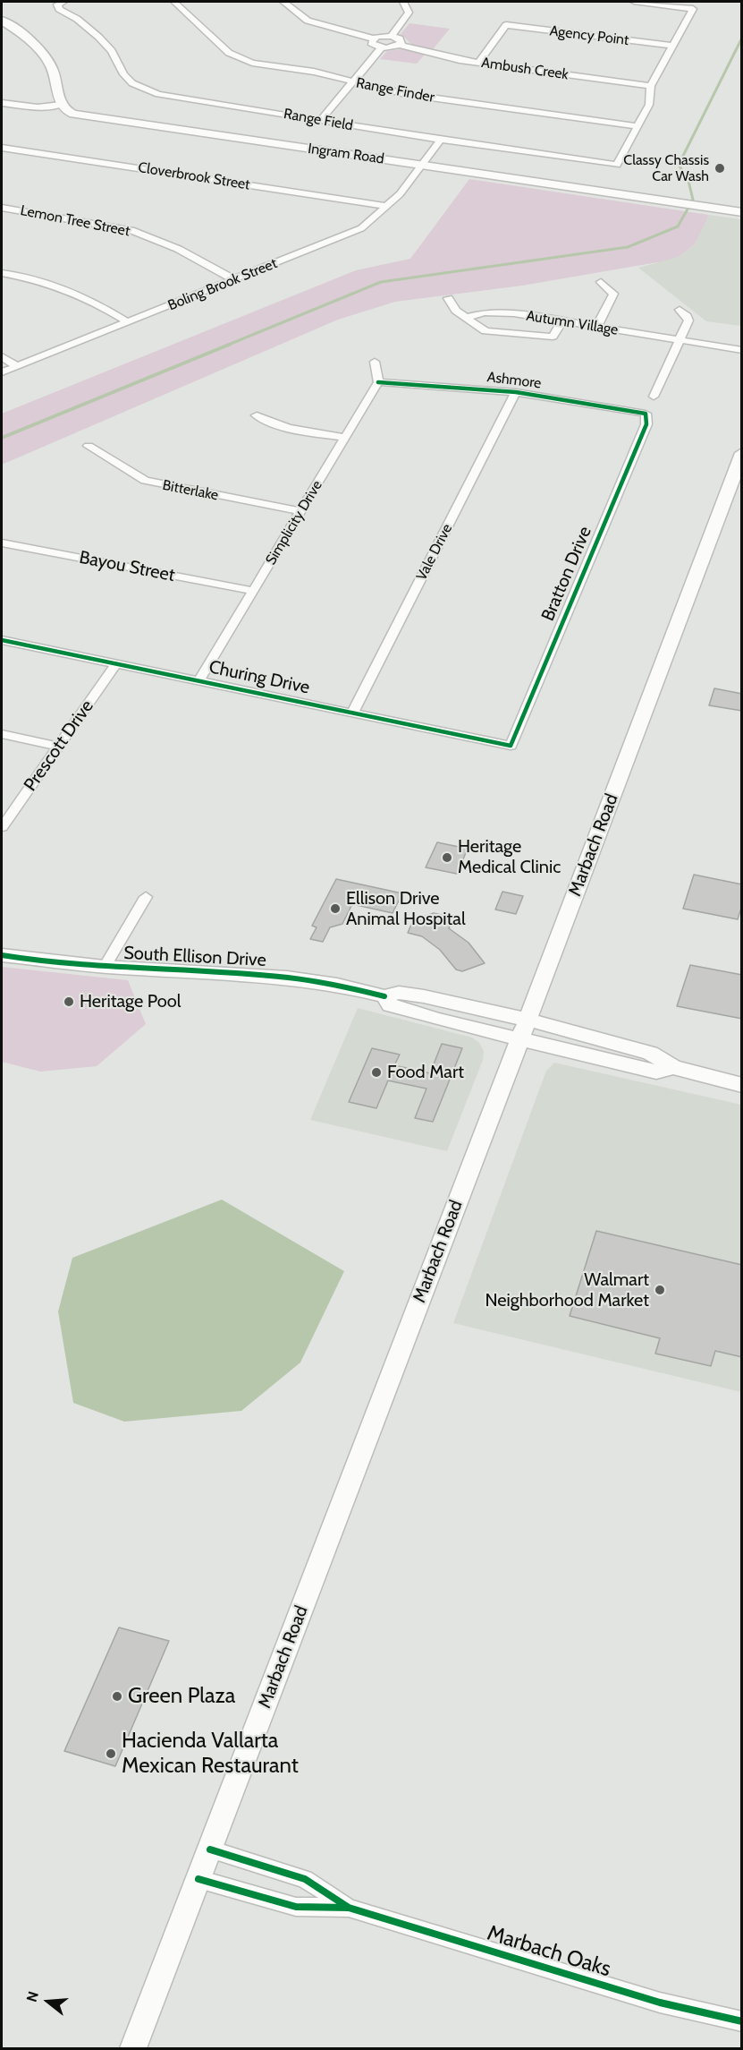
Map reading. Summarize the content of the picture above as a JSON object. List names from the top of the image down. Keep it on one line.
{"streets":{"street":["Agency Point","Ambush Creek","Range Finder","Range Field","Ingram Road","Cloverbrook Street","Lemon Tree Street","Boling Brook Street","Autumn Village","Ashmore","Bitterlake","Simplicity Drive","Vale Drive","Bayou Street","Bratton Drive","Churing Drive","Prescott Drive","Marbach Road","South Ellison Drive","Marbach Oaks"]},"crossings":[["Agency Point","Ambush Creek"],["Range Finder","Range Field"],["Range Field","Boling Brook Street"],["Ingram Road","Boling Brook Street"],["Cloverbrook Street","Boling Brook Street"],["Lemon Tree Street","Boling Brook Street"],["Ashmore","Simplicity Drive"],["Ashmore","Vale Drive"],["Ashmore","Bratton Drive"],["Bitterlake","Simplicity Drive"],["Simplicity Drive","Bayou Street"],["Simplicity Drive","Churing Drive"],["Vale Drive","Churing Drive"],["Bratton Drive","Churing Drive"],["Churing Drive","Prescott Drive"],["Marbach Road","South Ellison Drive"],["Marbach Road","Marbach Oaks"]],"places":["Classy Chassis Car Wash","Heritage Medical Clinic","Ellison Drive Animal Hospital","Heritage Pool","Food Mart","Walmart Neighborhood Market","Green Plaza","Hacienda Vallarta Mexican Restaurant"],"north":"left"}
